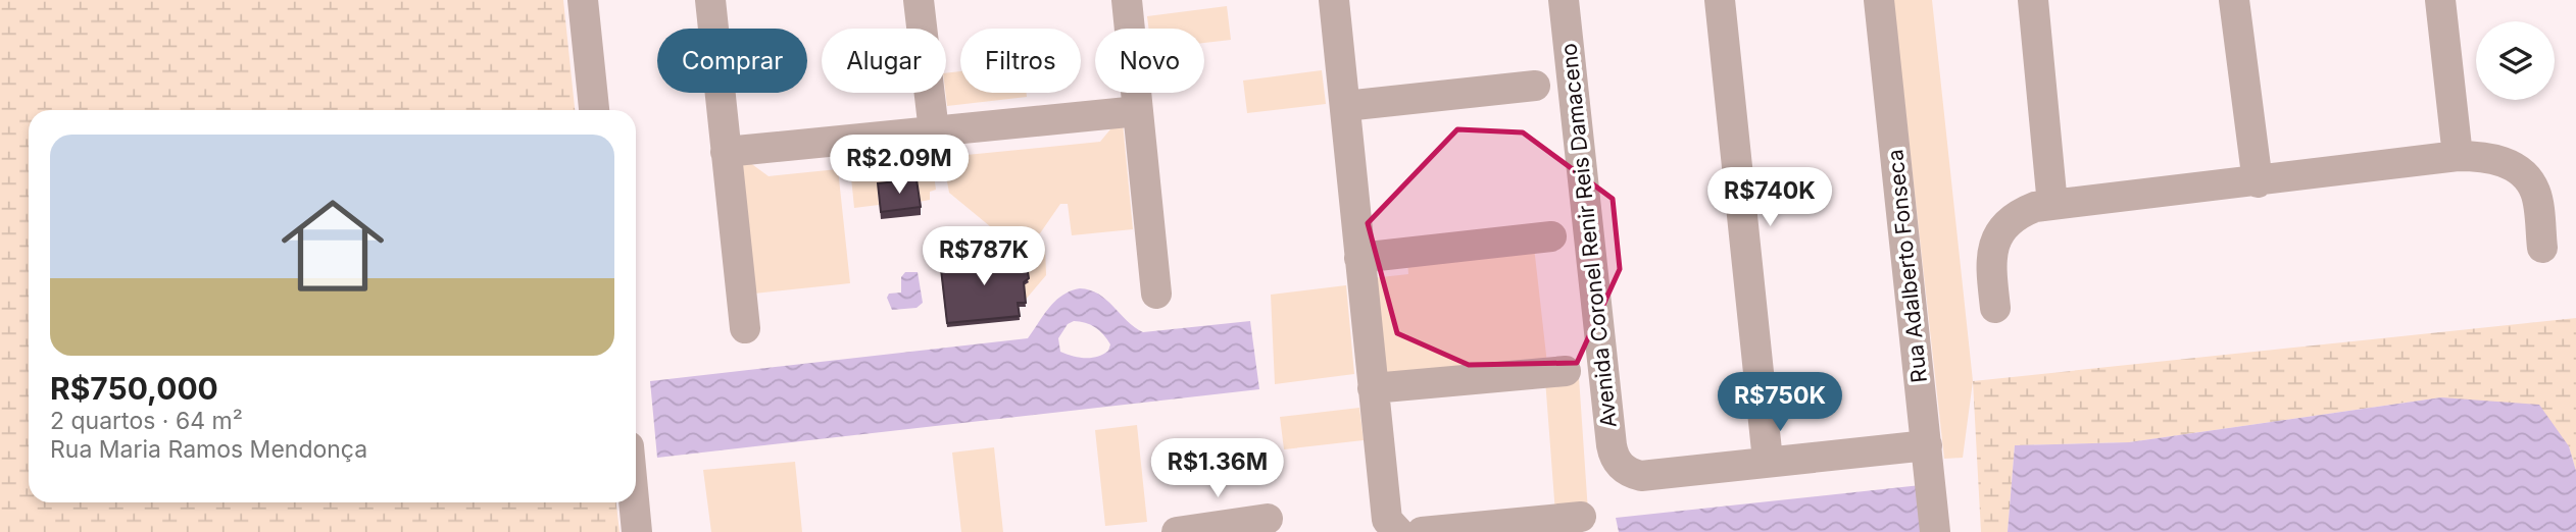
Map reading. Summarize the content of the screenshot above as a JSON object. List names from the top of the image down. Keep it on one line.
{"streets":{"street":["Avenida Coronel Renir Reis Damaceno","Rua Adalberto Fonseca"]},"page":{"chip":["Comprar","Alugar","Filtros","Novo"],"list":[{"name":"R$750,000","note":"2 quartos · 64 m² · Rua Maria Ramos Mendonça"}],"price":["R$2.09M","R$740K","R$787K","R$750K","R$1.36M"]}}
